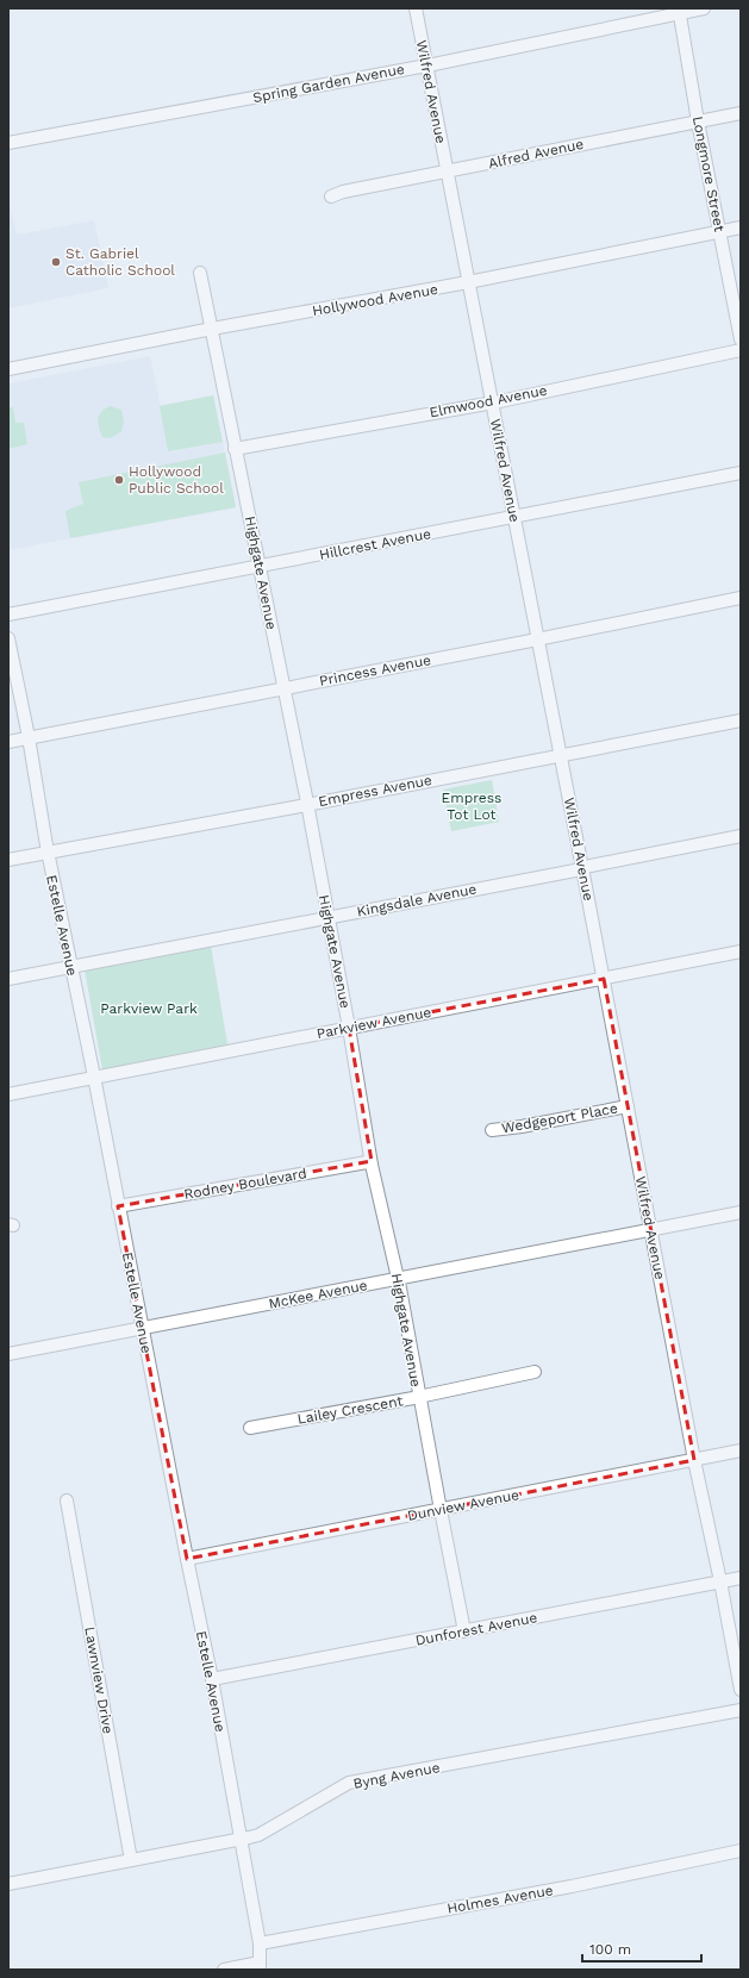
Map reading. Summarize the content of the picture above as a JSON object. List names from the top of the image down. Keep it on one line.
{"streets":{"street":["Spring Garden Avenue","Wilfred Avenue","Alfred Avenue","Longmore Street","Hollywood Avenue","Elmwood Avenue","Hillcrest Avenue","Highgate Avenue","Princess Avenue","Empress Avenue","Kingsdale Avenue","Estelle Avenue","Parkview Avenue","Wedgeport Place","Rodney Boulevard","McKee Avenue","Lailey Crescent","Dunview Avenue","Dunforest Avenue","Lawnview Drive","Byng Avenue","Holmes Avenue"]},"crossings":[["Spring Garden Avenue","Wilfred Avenue"],["Spring Garden Avenue","Longmore Street"],["Wilfred Avenue","Alfred Avenue"],["Wilfred Avenue","Hollywood Avenue"],["Wilfred Avenue","Elmwood Avenue"],["Wilfred Avenue","Hillcrest Avenue"],["Wilfred Avenue","Princess Avenue"],["Wilfred Avenue","Empress Avenue"],["Wilfred Avenue","Kingsdale Avenue"],["Wilfred Avenue","Parkview Avenue"],["Wilfred Avenue","Wedgeport Place"],["Wilfred Avenue","McKee Avenue"],["Wilfred Avenue","Dunview Avenue"],["Wilfred Avenue","Dunforest Avenue"],["Alfred Avenue","Longmore Street"],["Longmore Street","Hollywood Avenue"],["Hollywood Avenue","Highgate Avenue"],["Elmwood Avenue","Highgate Avenue"],["Hillcrest Avenue","Highgate Avenue"],["Highgate Avenue","Princess Avenue"],["Highgate Avenue","Empress Avenue"],["Highgate Avenue","Kingsdale Avenue"],["Highgate Avenue","Parkview Avenue"],["Highgate Avenue","Rodney Boulevard"],["Highgate Avenue","McKee Avenue"],["Highgate Avenue","Lailey Crescent"],["Highgate Avenue","Dunview Avenue"],["Highgate Avenue","Dunforest Avenue"],["Princess Avenue","Estelle Avenue"],["Empress Avenue","Estelle Avenue"],["Kingsdale Avenue","Estelle Avenue"],["Estelle Avenue","Parkview Avenue"],["Estelle Avenue","Rodney Boulevard"],["Estelle Avenue","McKee Avenue"],["Estelle Avenue","Dunview Avenue"],["Estelle Avenue","Dunforest Avenue"],["Estelle Avenue","Byng Avenue"],["Estelle Avenue","Holmes Avenue"],["Lawnview Drive","Byng Avenue"]],"parks":["Empress Tot Lot","Parkview Park"],"places":["St. Gabriel Catholic School","Hollywood Public School"],"scale_bar":"100 m"}
